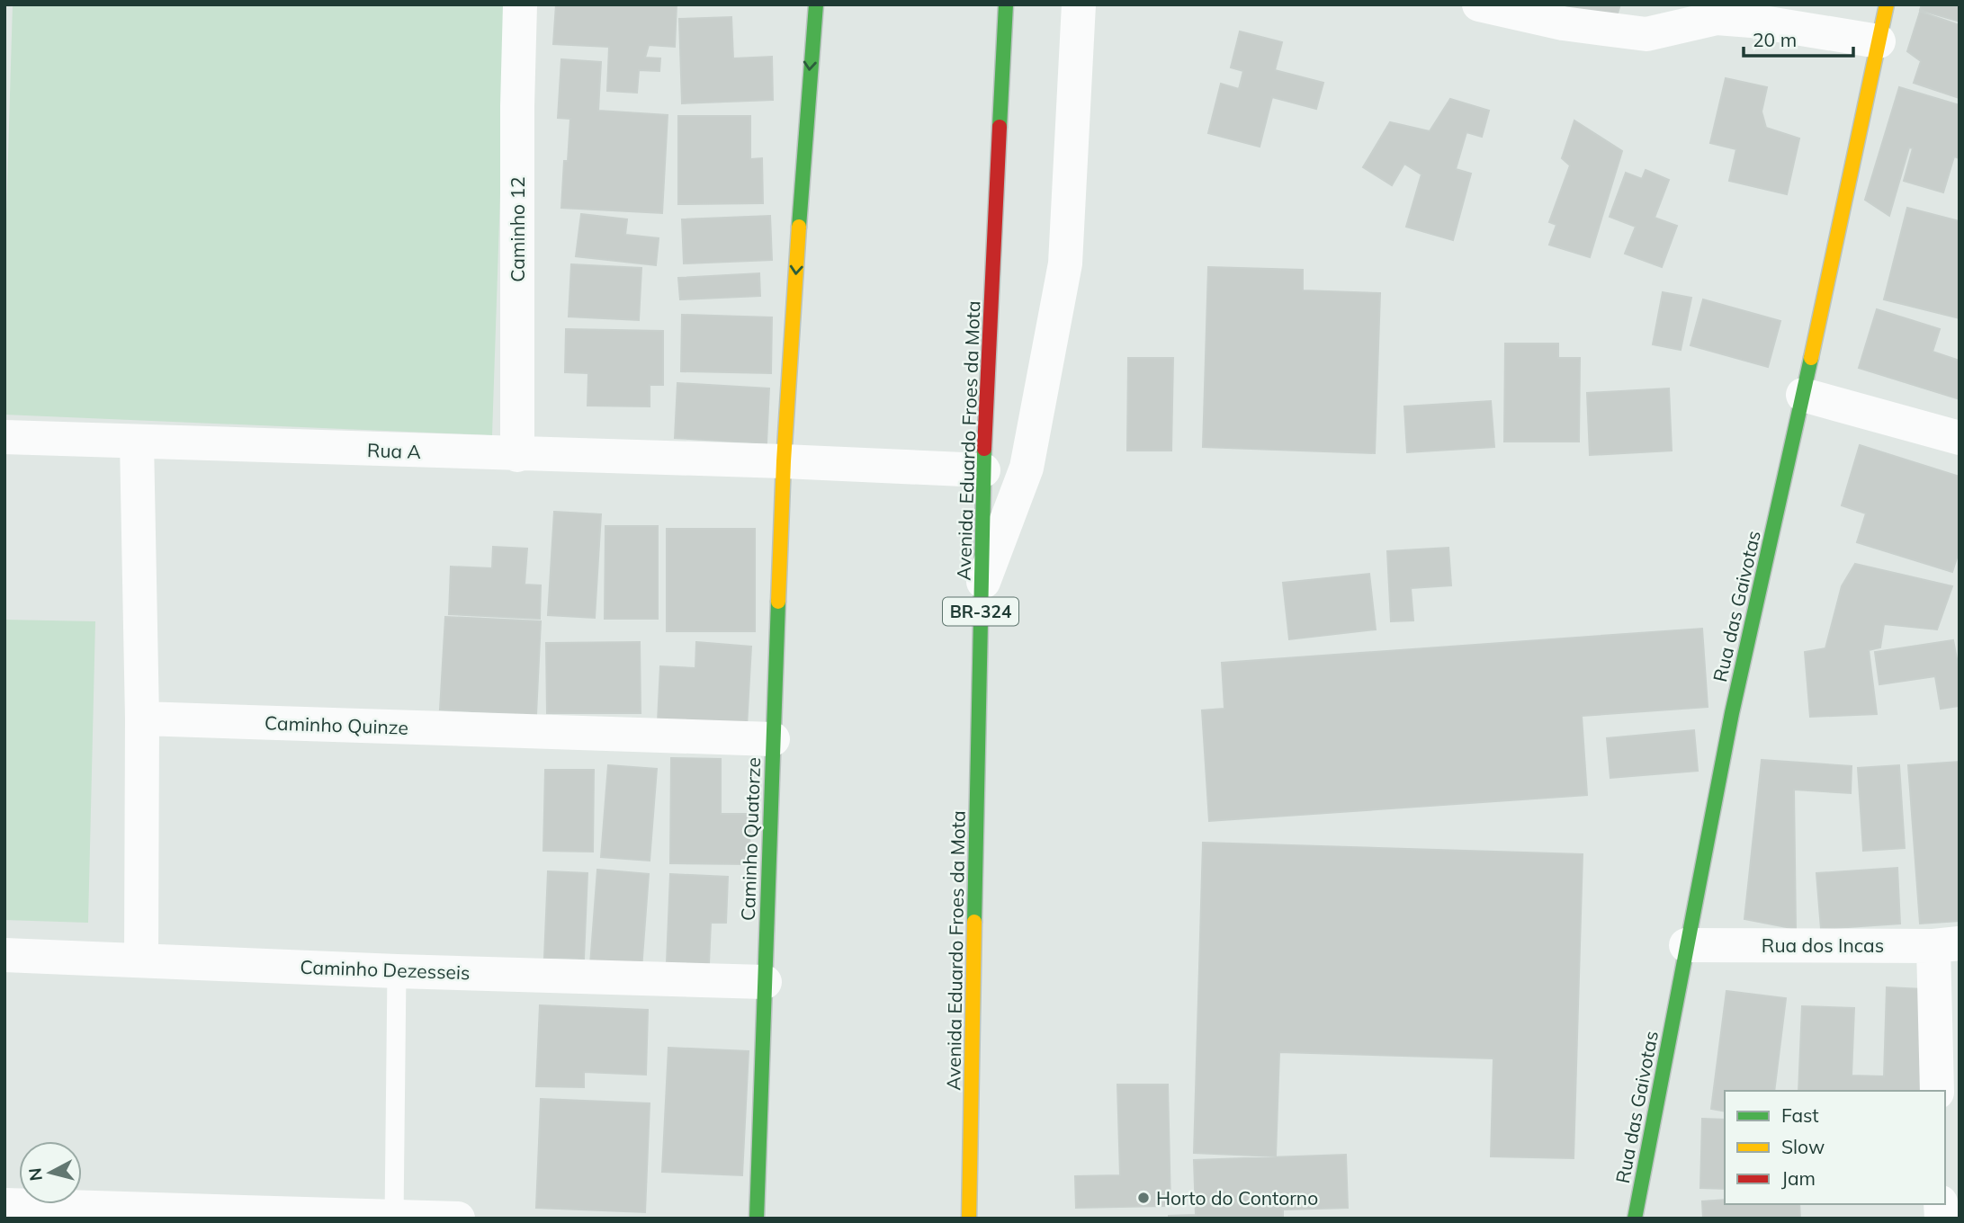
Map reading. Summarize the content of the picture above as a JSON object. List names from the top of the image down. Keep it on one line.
{"streets":{"main road":["Avenida Eduardo Froes da Mota","Rua das Gaivotas","BR-324","Caminho Quatorze"],"street":["Caminho 12","Rua A","Caminho Quinze","Rua dos Incas","Caminho Dezesseis"]},"crossings":[["Caminho 12","Rua A"],["Avenida Eduardo Froes da Mota","Rua A"],["Rua A","Caminho Quatorze"],["Rua das Gaivotas","Rua dos Incas"],["Caminho Quinze","Caminho Quatorze"],["Caminho Quatorze","Caminho Dezesseis"]],"one_way":["Caminho Quatorze"],"places":["Horto do Contorno"],"legend":["Fast","Slow","Jam"],"scale_bar":"20 m","north":"left"}
